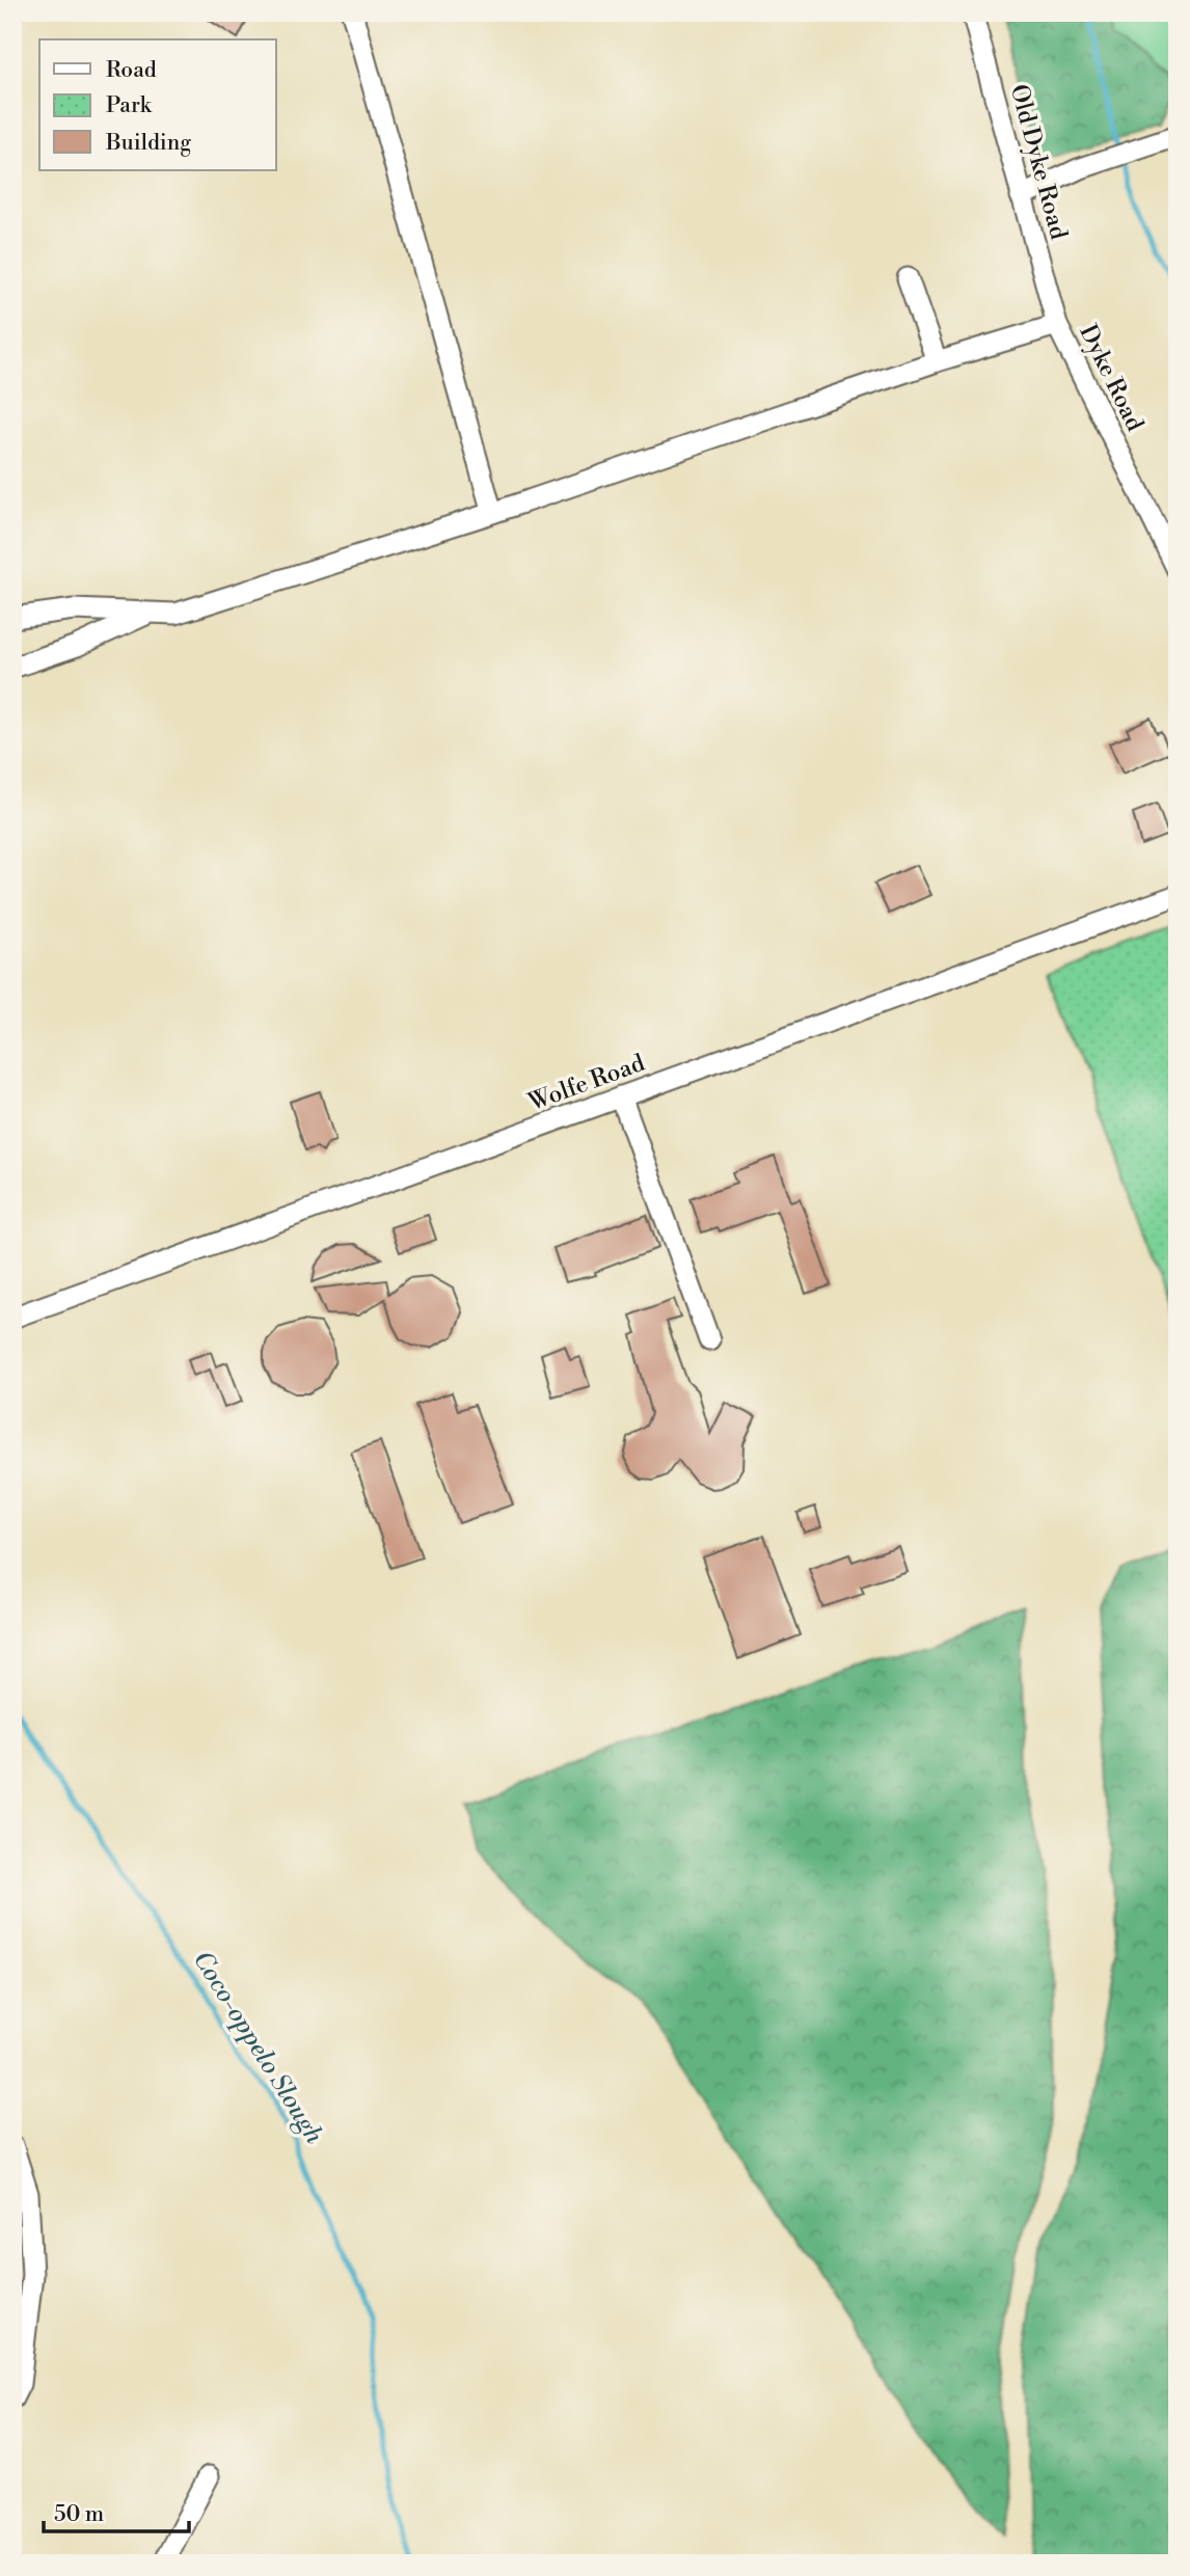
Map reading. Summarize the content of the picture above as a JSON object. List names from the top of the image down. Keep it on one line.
{"streets":{"street":["Old Dyke Road","Dyke Road","Wolfe Road"]},"crossings":[["Old Dyke Road","Dyke Road"]],"water":["Coco-oppelo Slough"],"legend":["Road","Park","Building"],"scale_bar":"50 m"}
